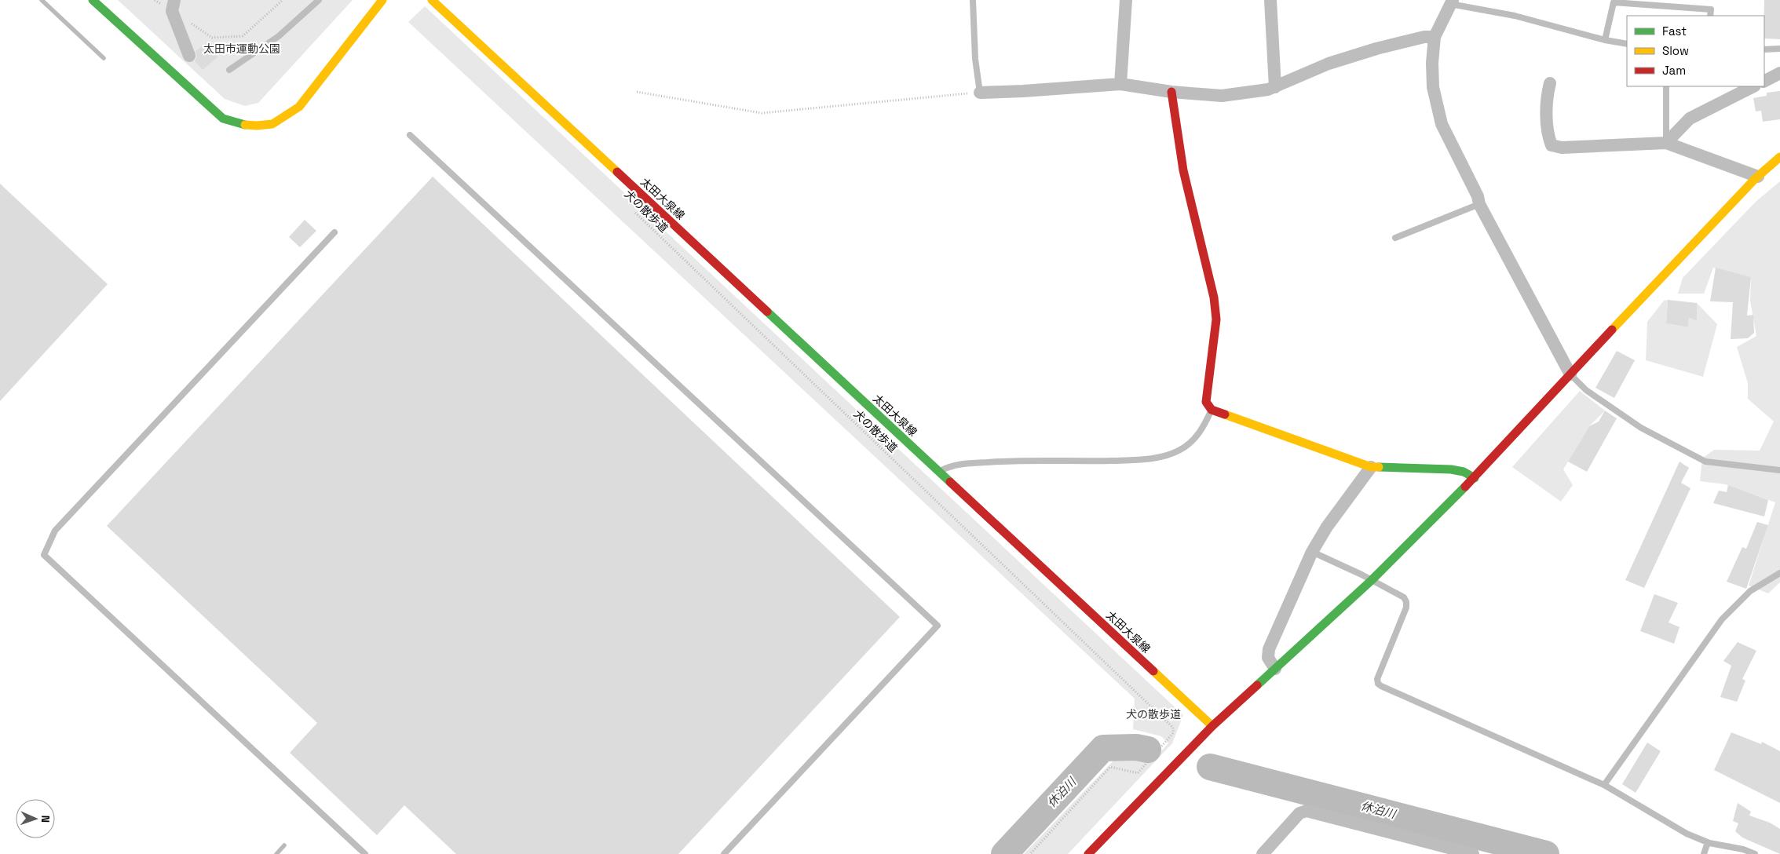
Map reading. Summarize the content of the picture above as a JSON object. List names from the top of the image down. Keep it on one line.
{"streets":{"street":["太田大泉線"],"path":["犬の散歩道"]},"water":["休泊川"],"parks":["太田市運動公園","犬の散歩道"],"legend":["Fast","Slow","Jam"],"north":"right"}
